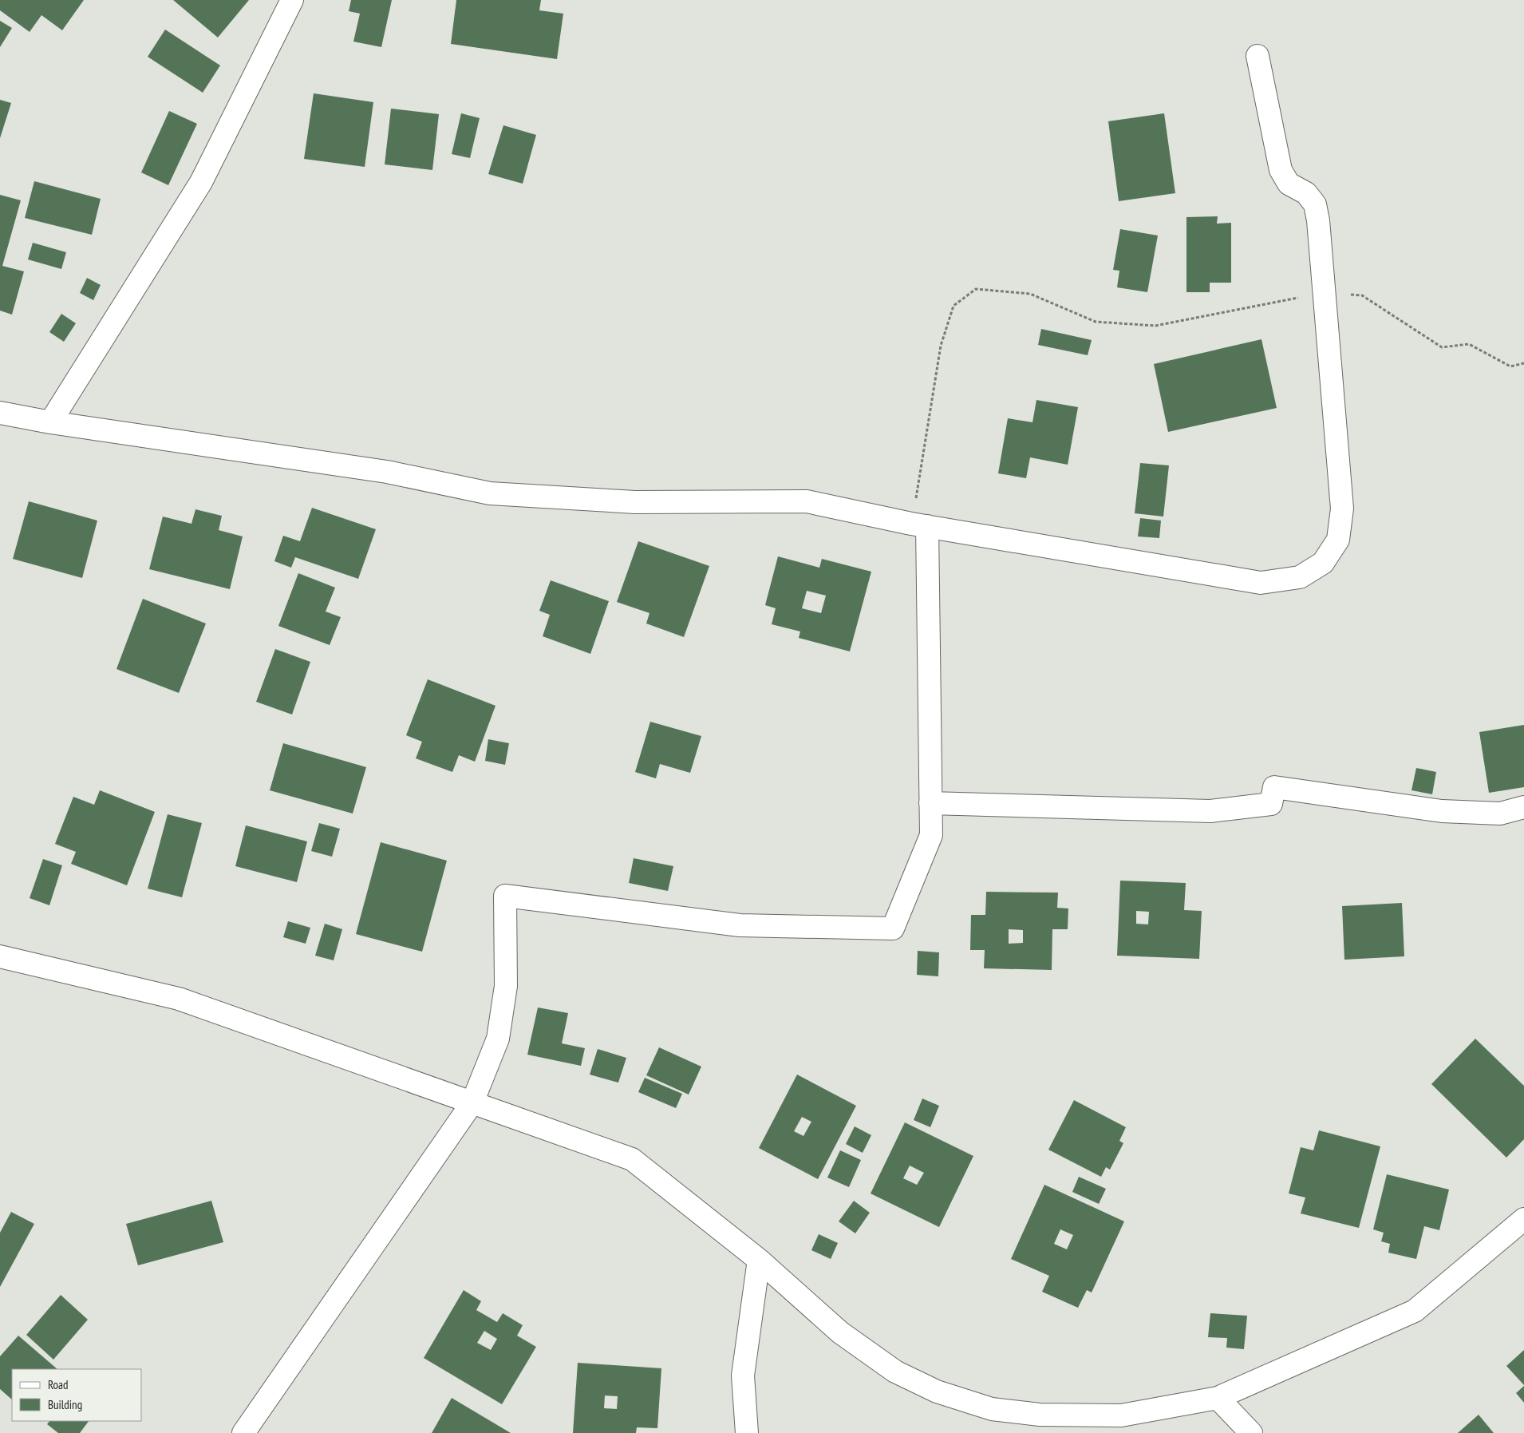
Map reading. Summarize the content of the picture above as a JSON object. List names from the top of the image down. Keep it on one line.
{"legend":["Road","Building"]}
